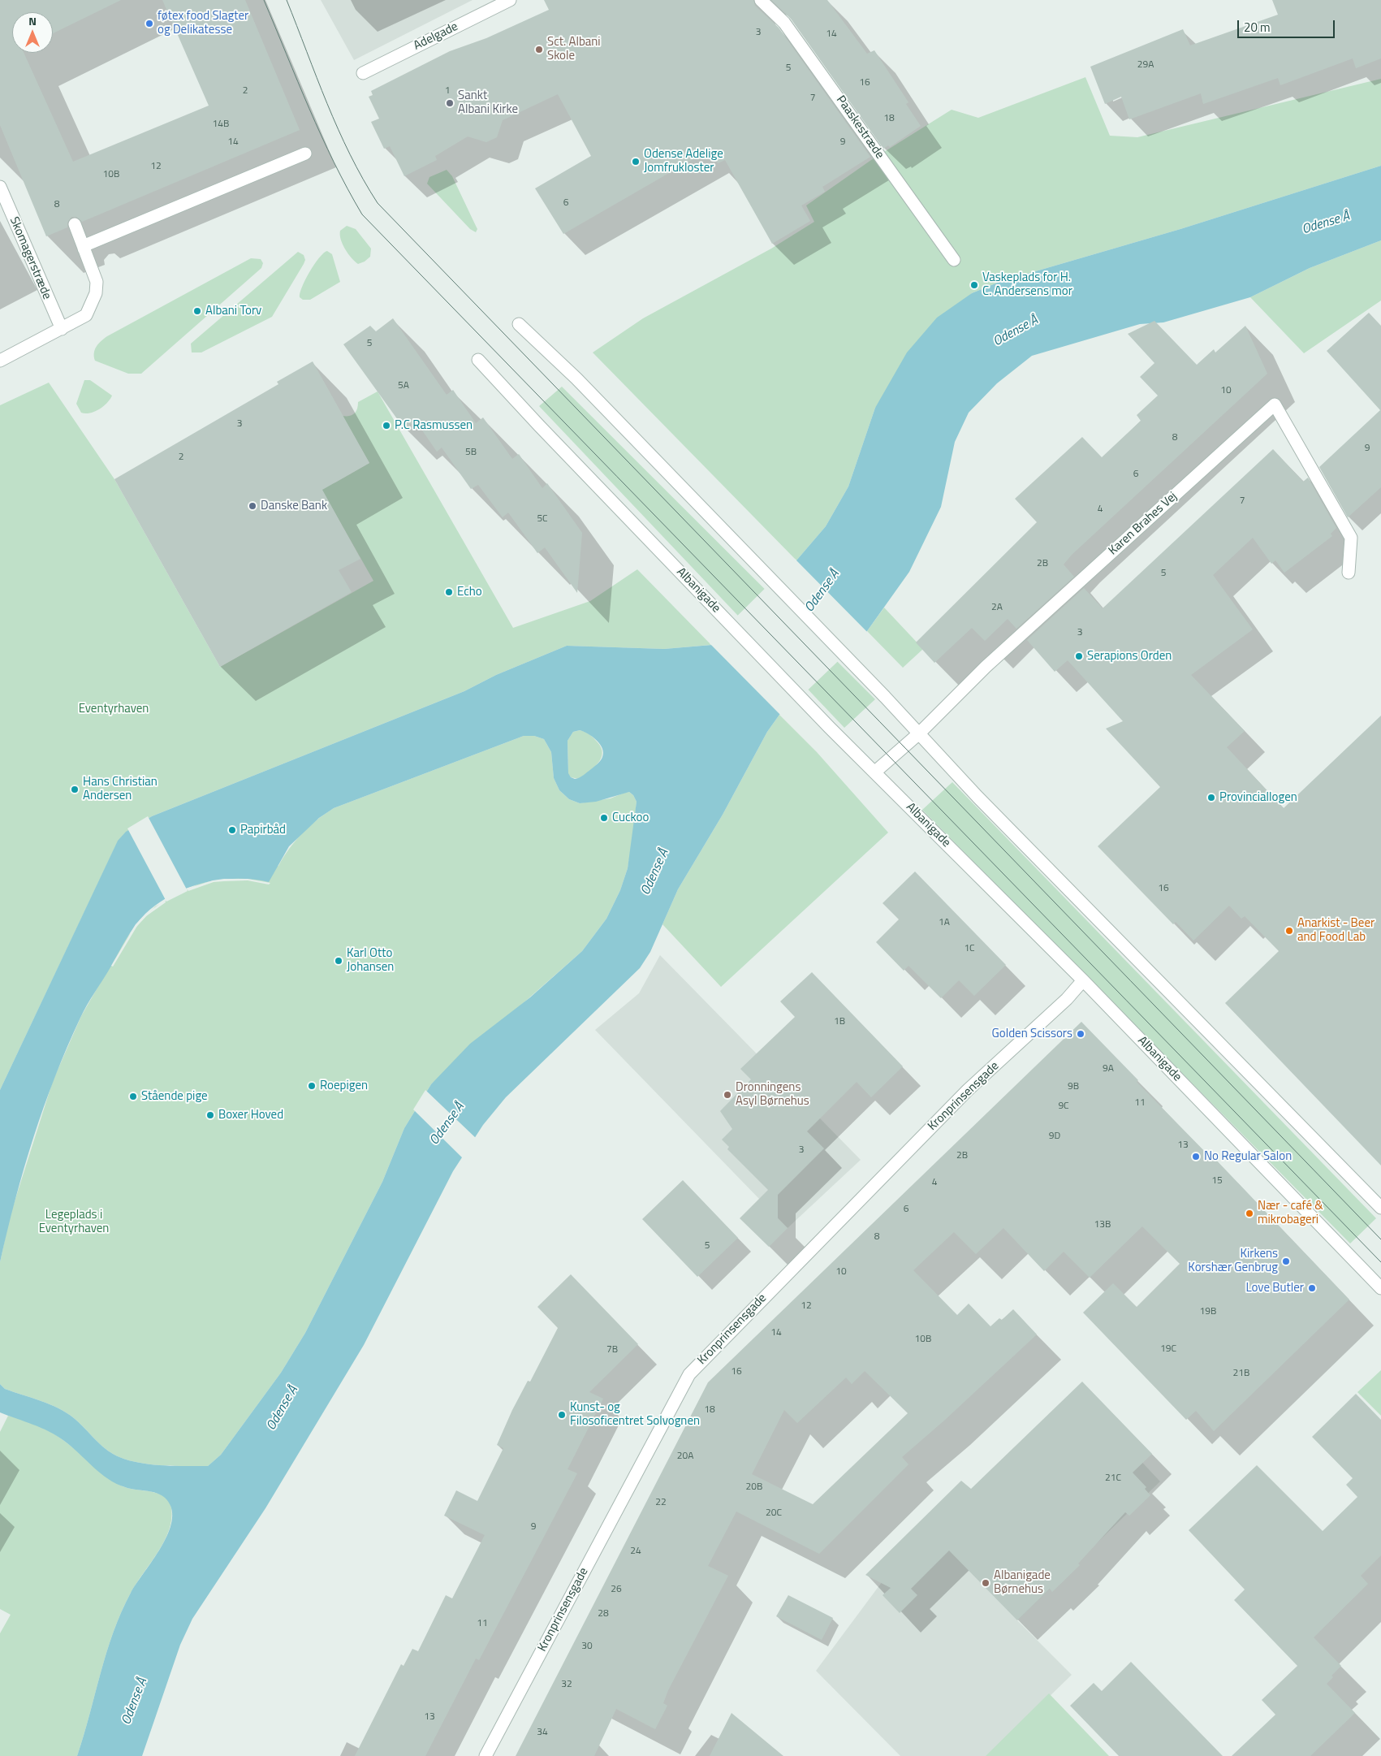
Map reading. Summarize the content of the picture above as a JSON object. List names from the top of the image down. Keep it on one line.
{"streets":{"street":["Adelgade","Paaskestræde","Skomagerstræde","Karen Brahes Vej","Albanigade","Kronprinsensgade"]},"crossings":[["Karen Brahes Vej","Albanigade"],["Albanigade","Kronprinsensgade"]],"water":["Odense Å"],"parks":["Eventyrhaven","Legeplads i Eventyrhaven"],"places":["føtex food Slagter og Delikatesse","Sct. Albani Skole","Sankt Albani Kirke","Odense Adelige Jomfrukloster","Vaskeplads for H. C. Andersens mor","Albani Torv","P.C Rasmussen","Danske Bank","Echo","Serapions Orden","Hans Christian Andersen","Provinciallogen","Cuckoo","Papirbåd","Anarkist - Beer and Food Lab","Karl Otto Johansen","Golden Scissors","Roepigen","Dronningens Asyl Børnehus","Stående pige","Boxer Hoved","No Regular Salon","Nær - café & mikrobageri","Kirkens Korshær Genbrug","Love Butler","Kunst- og Filosoficentret Solvognen","Albanigade Børnehus"],"house_numbers":["3","14","29A","5","16","2","1","7","18","14B","14","9","12","10B","6","8","5","5A","10","3","8","9","5B","2","6","7","4","5C","2B","5","2A","3","16","1A","1C","1B","9A","9B","11","9C","9D","13","3","2B","15","4","6","13B","8","5","10","12","19B","14","10B","19C","7B","16","21B","18","20A","21C","20B","22","20C","9","24","26","28","11","30","32","13","34"],"scale_bar":"20 m","north":"top"}
